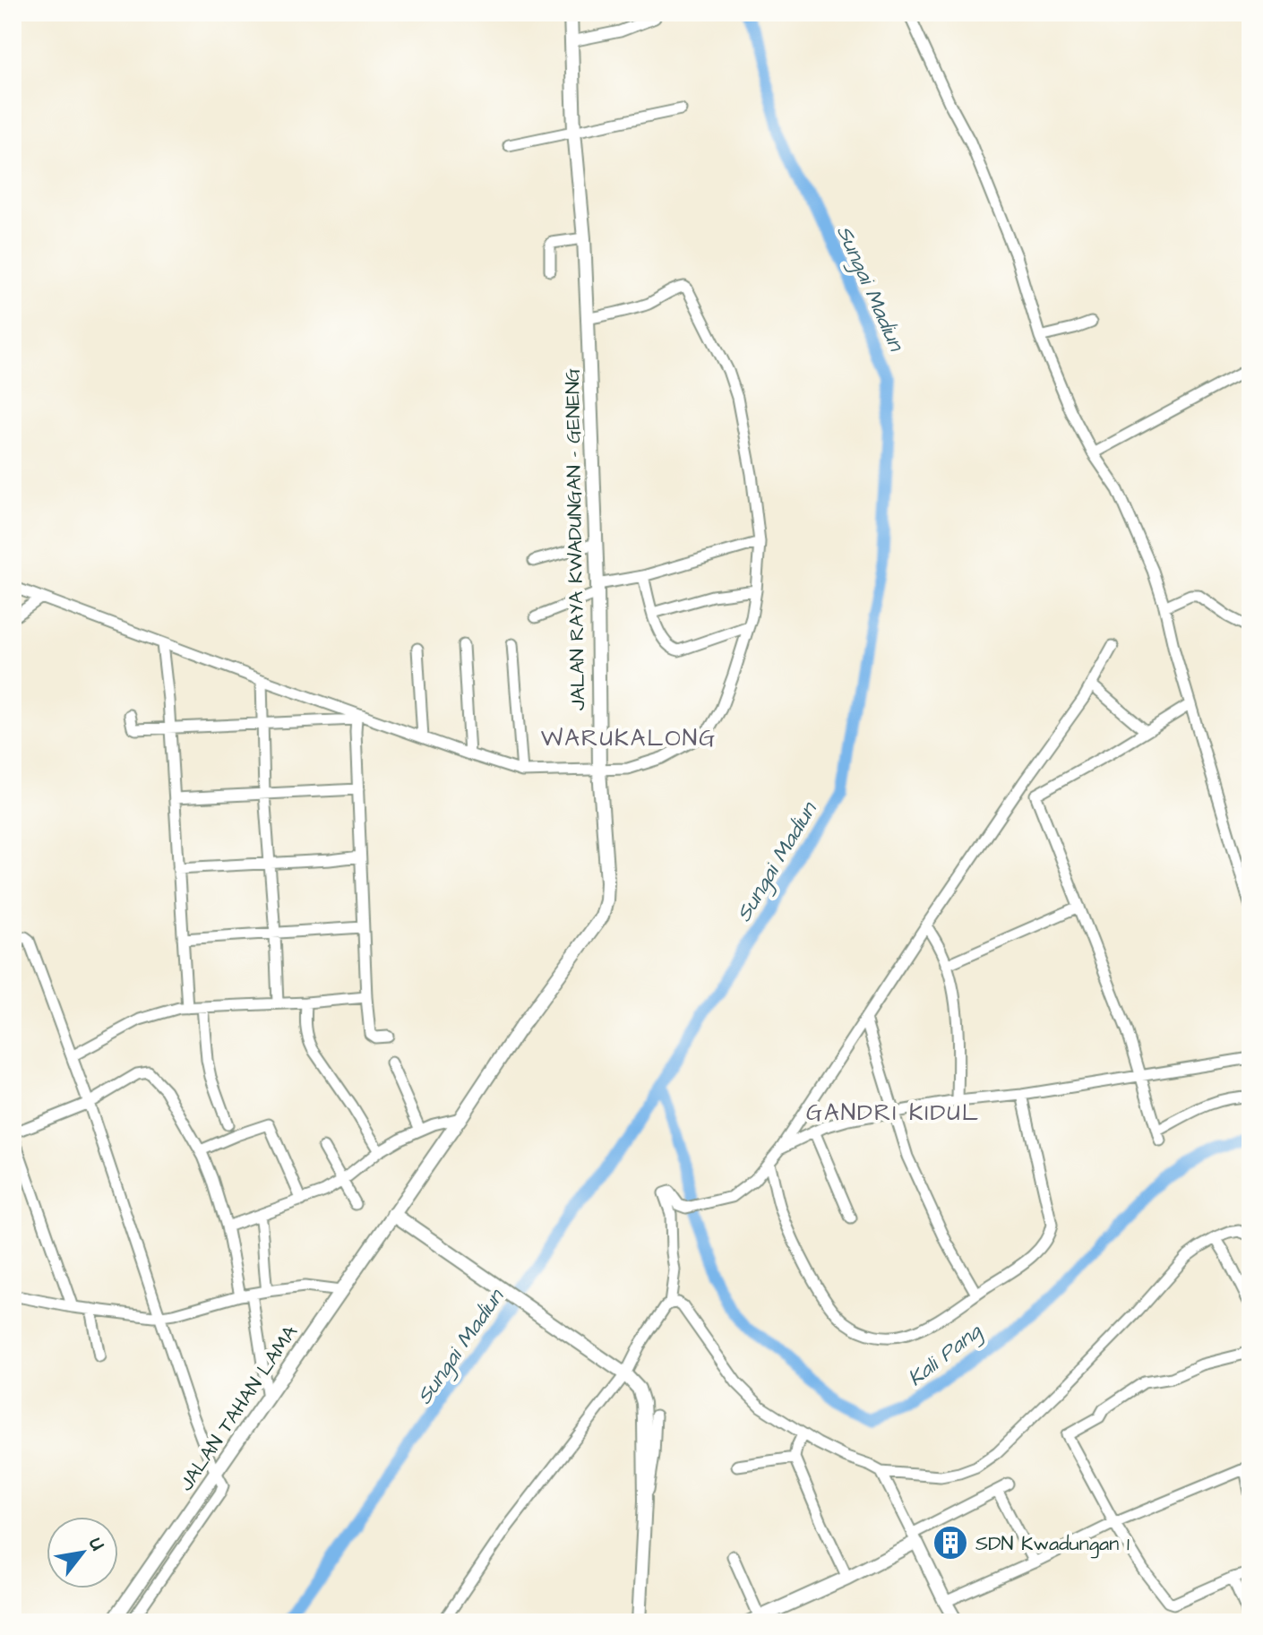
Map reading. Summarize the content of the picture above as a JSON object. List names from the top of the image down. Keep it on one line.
{"streets":{"main road":["JALAN RAYA KWADUNGAN - GENENG","JALAN TAHAN LAMA"]},"crossings":[["JALAN RAYA KWADUNGAN - GENENG","JALAN TAHAN LAMA"]],"districts":["WARUKALONG","GANDRI KIDUL"],"water":["Sungai Madiun","Kali Pang"],"places":{"building":["SDN Kwadungan 1"]},"north":"top right"}
